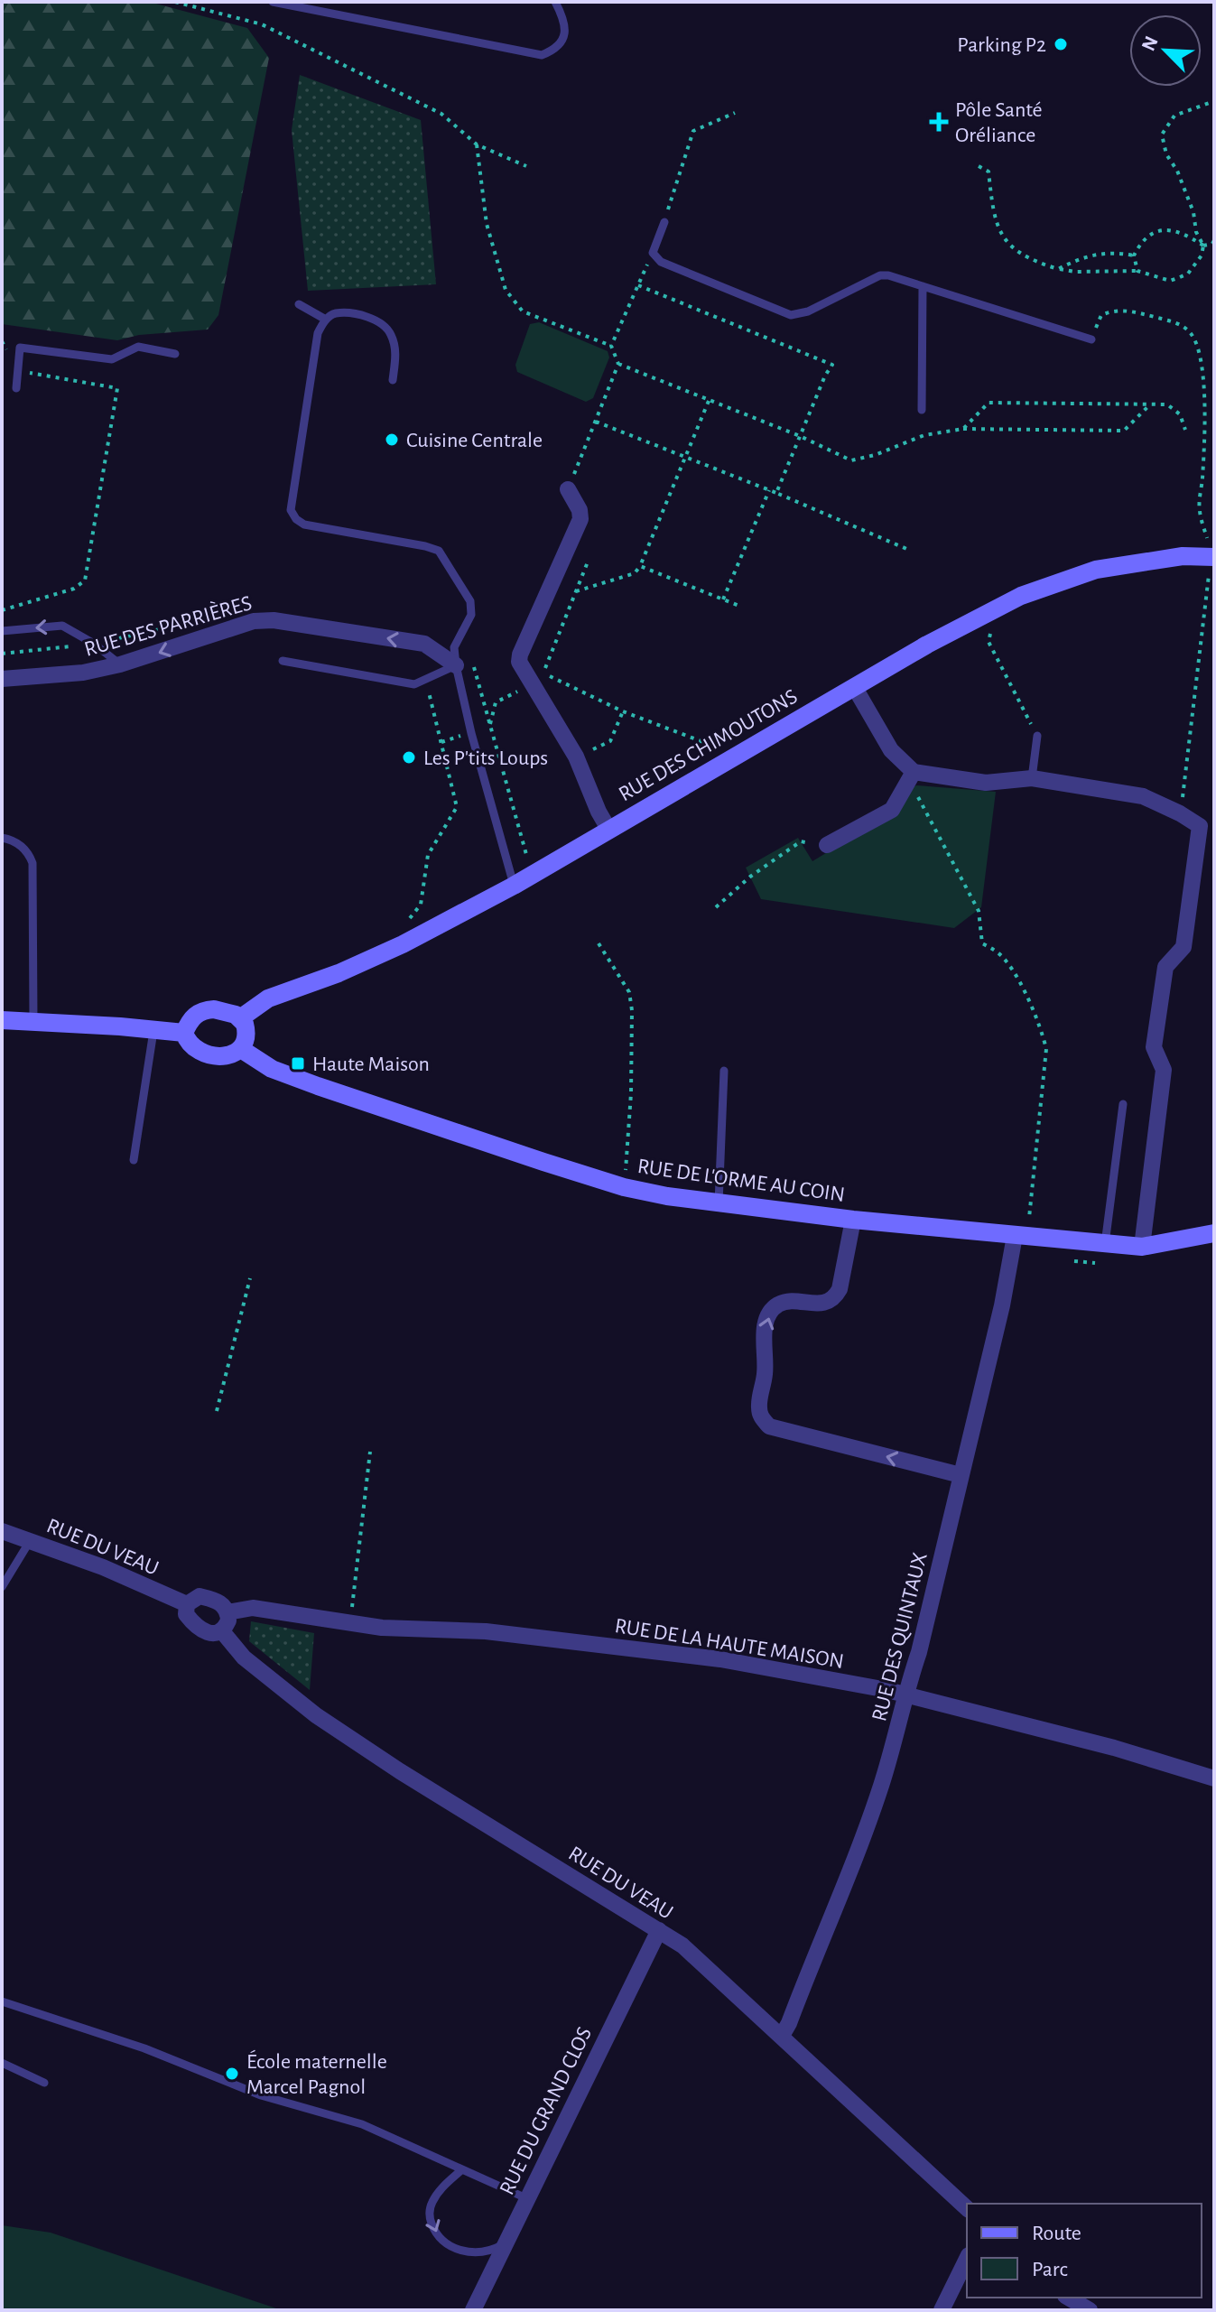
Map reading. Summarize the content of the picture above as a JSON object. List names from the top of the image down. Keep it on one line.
{"streets":{"main road":["RUE DES CHIMOUTONS","RUE DE L'ORME AU COIN"],"street":["RUE DES PARRIÈRES","RUE DU VEAU","RUE DES QUINTAUX","RUE DE LA HAUTE MAISON","RUE DU GRAND CLOS"]},"crossings":[["RUE DES CHIMOUTONS","RUE DE L'ORME AU COIN"],["RUE DE L'ORME AU COIN","RUE DES QUINTAUX"],["RUE DU VEAU","RUE DES QUINTAUX"],["RUE DU VEAU","RUE DE LA HAUTE MAISON"],["RUE DU VEAU","RUE DU GRAND CLOS"],["RUE DES QUINTAUX","RUE DE LA HAUTE MAISON"]],"one_way":["RUE DES PARRIÈRES"],"places":{"other":["Parking P2","Cuisine Centrale","Les P'tits Loups","École maternelle Marcel Pagnol"],"health":["Pôle Santé Oréliance"],"transit":["Haute Maison"]},"legend":["Route","Parc"],"north":"top left"}
